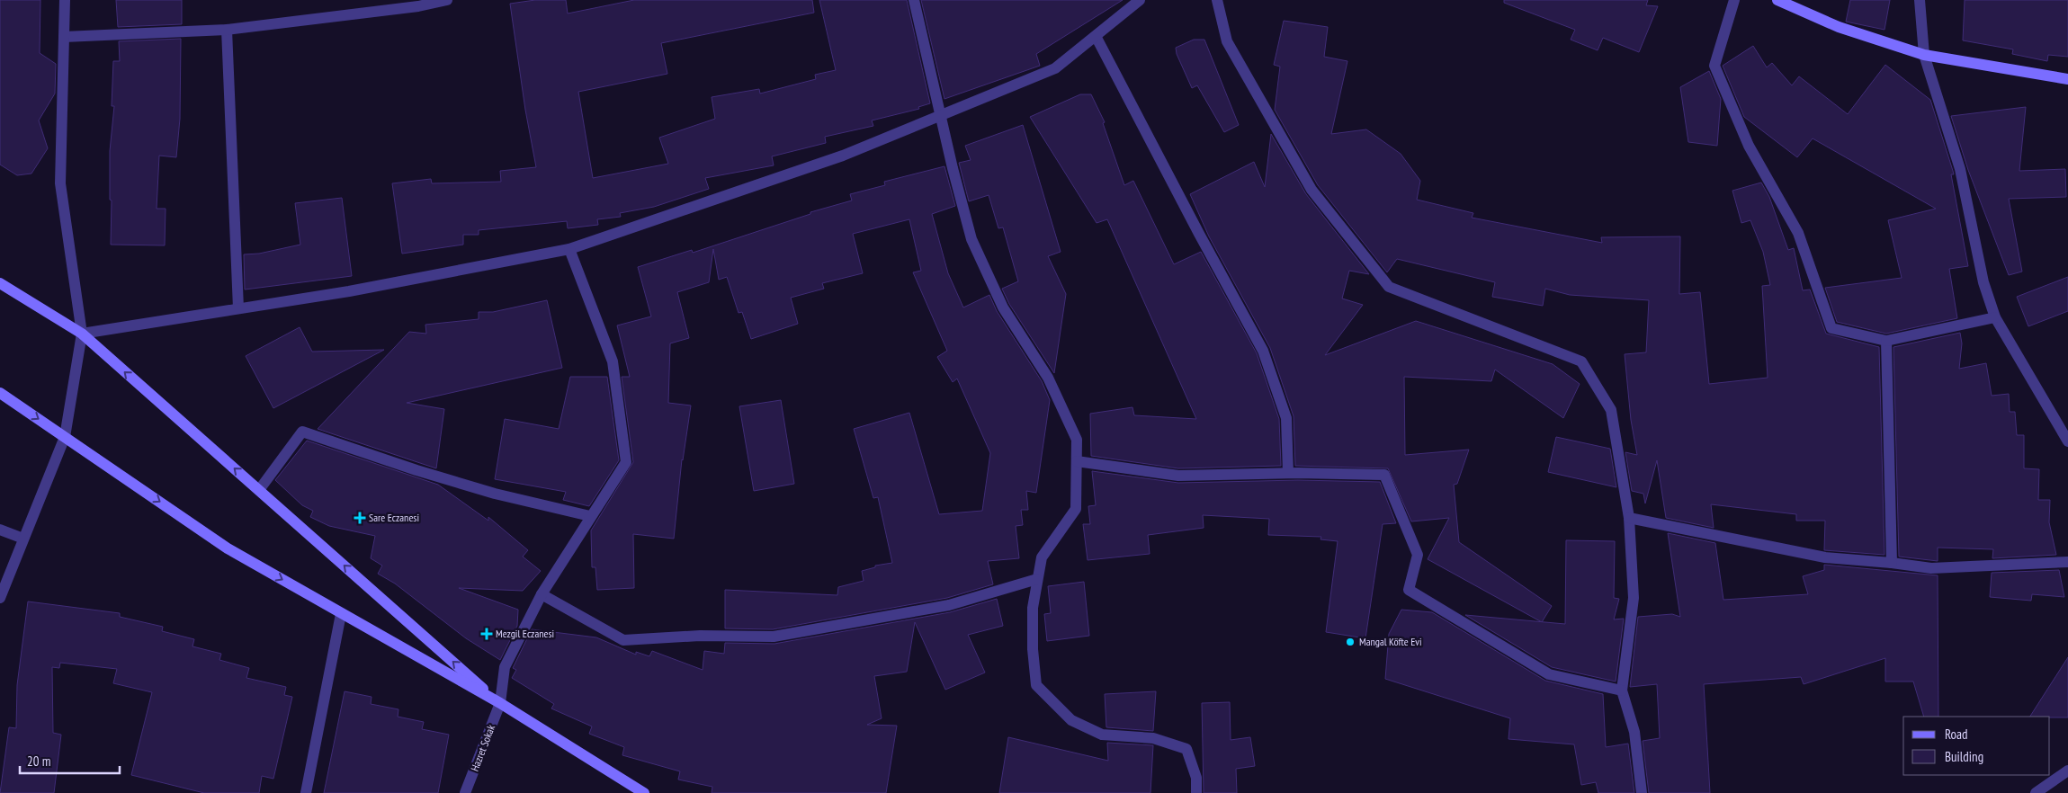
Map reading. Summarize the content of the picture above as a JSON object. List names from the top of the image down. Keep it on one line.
{"streets":{"street":["Hazret Sokak"]},"places":{"health":["Sare Eczanesi","Mezgil Eczanesi"],"other":["Mangal Köfte Evi"]},"legend":["Road","Building"],"scale_bar":"20 m"}
